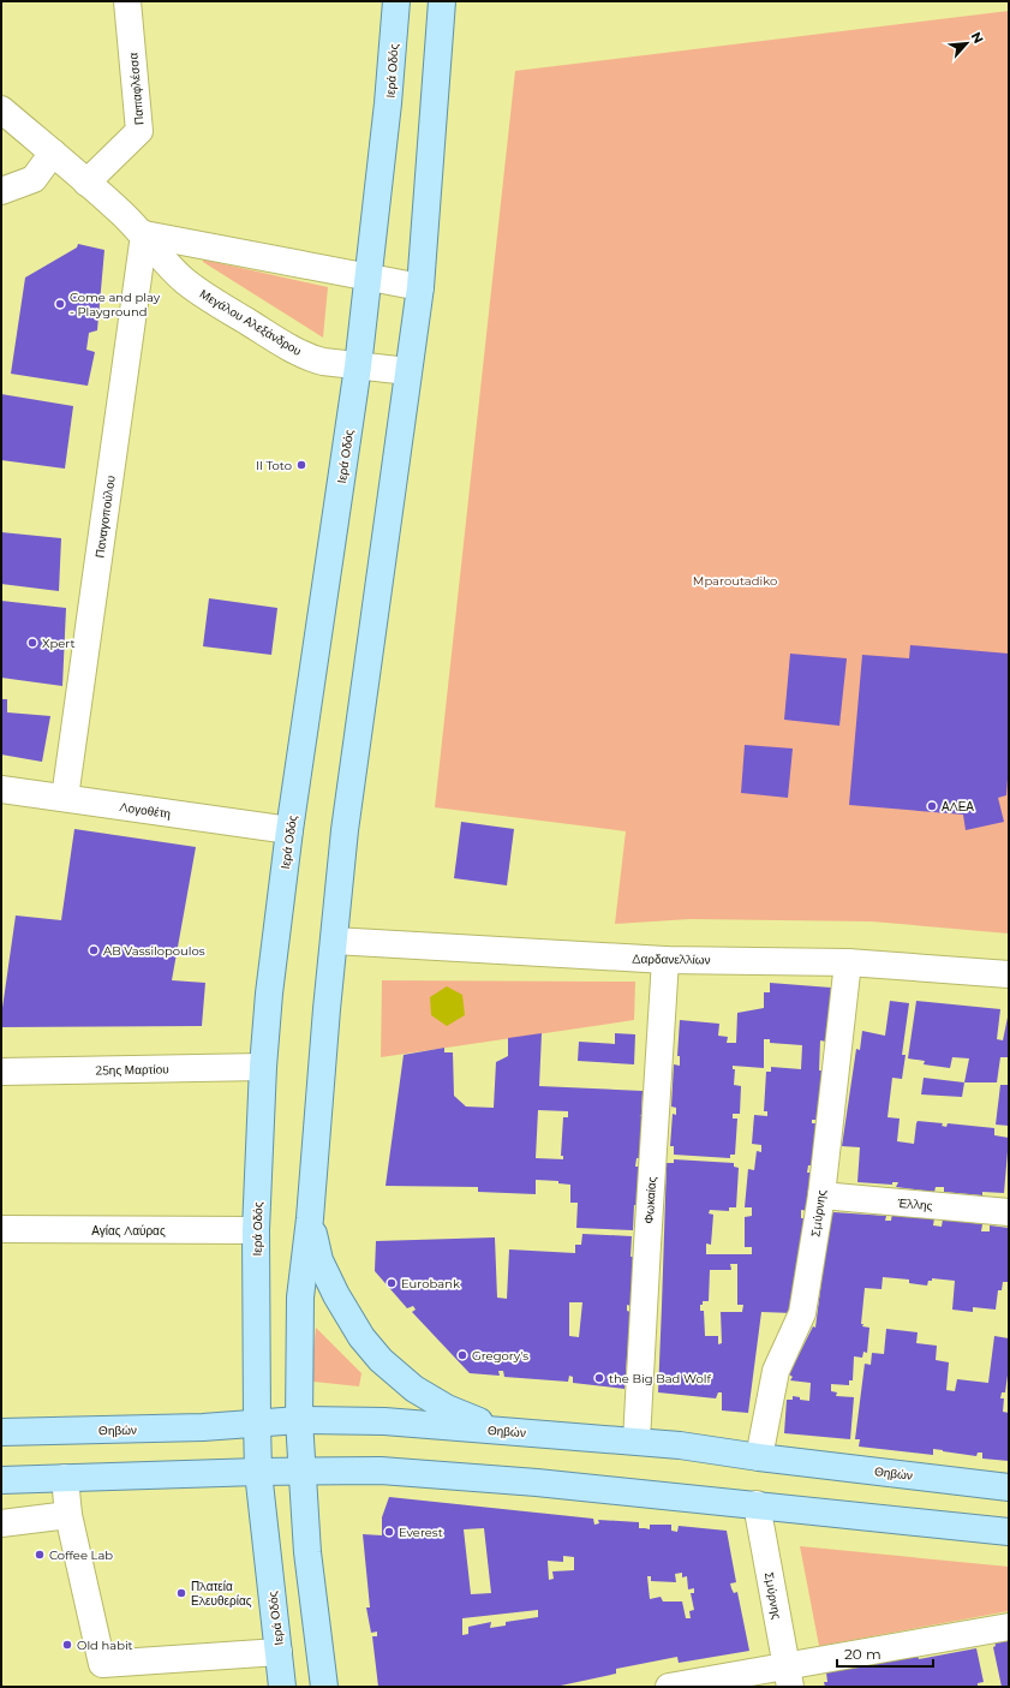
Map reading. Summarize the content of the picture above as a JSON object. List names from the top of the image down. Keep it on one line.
{"streets":{"main road":["Ιερά Οδός","Θηβών"],"street":["Παπαφλέσσα","Μεγάλου Αλεξάνδρου","Παναγοπούλου","Λογοθέτη","Δαρδανελλίων","25ης Μαρτίου","Φωκαίας","Έλλης","Σμύρνης","Αγίας Λαύρας"]},"crossings":[["Ιερά Οδός","Μεγάλου Αλεξάνδρου"],["Ιερά Οδός","Λογοθέτη"],["Ιερά Οδός","25ης Μαρτίου"],["Ιερά Οδός","Αγίας Λαύρας"],["Ιερά Οδός","Θηβών"],["Παπαφλέσσα","Μεγάλου Αλεξάνδρου"],["Μεγάλου Αλεξάνδρου","Παναγοπούλου"],["Παναγοπούλου","Λογοθέτη"],["Δαρδανελλίων","Φωκαίας"],["Δαρδανελλίων","Σμύρνης"],["Φωκαίας","Θηβών"],["Έλλης","Σμύρνης"],["Σμύρνης","Θηβών"]],"parks":["Mparoutadiko"],"places":["Come and play - Playground","Il Toto","Xpert","ΑΛΕΑ","AB Vassilopoulos","Eurobank","Gregory's","the Big Bad Wolf","Everest","Coffee Lab","Πλατεία Ελευθερίας","Old habit"],"scale_bar":"20 m","north":"top right"}
